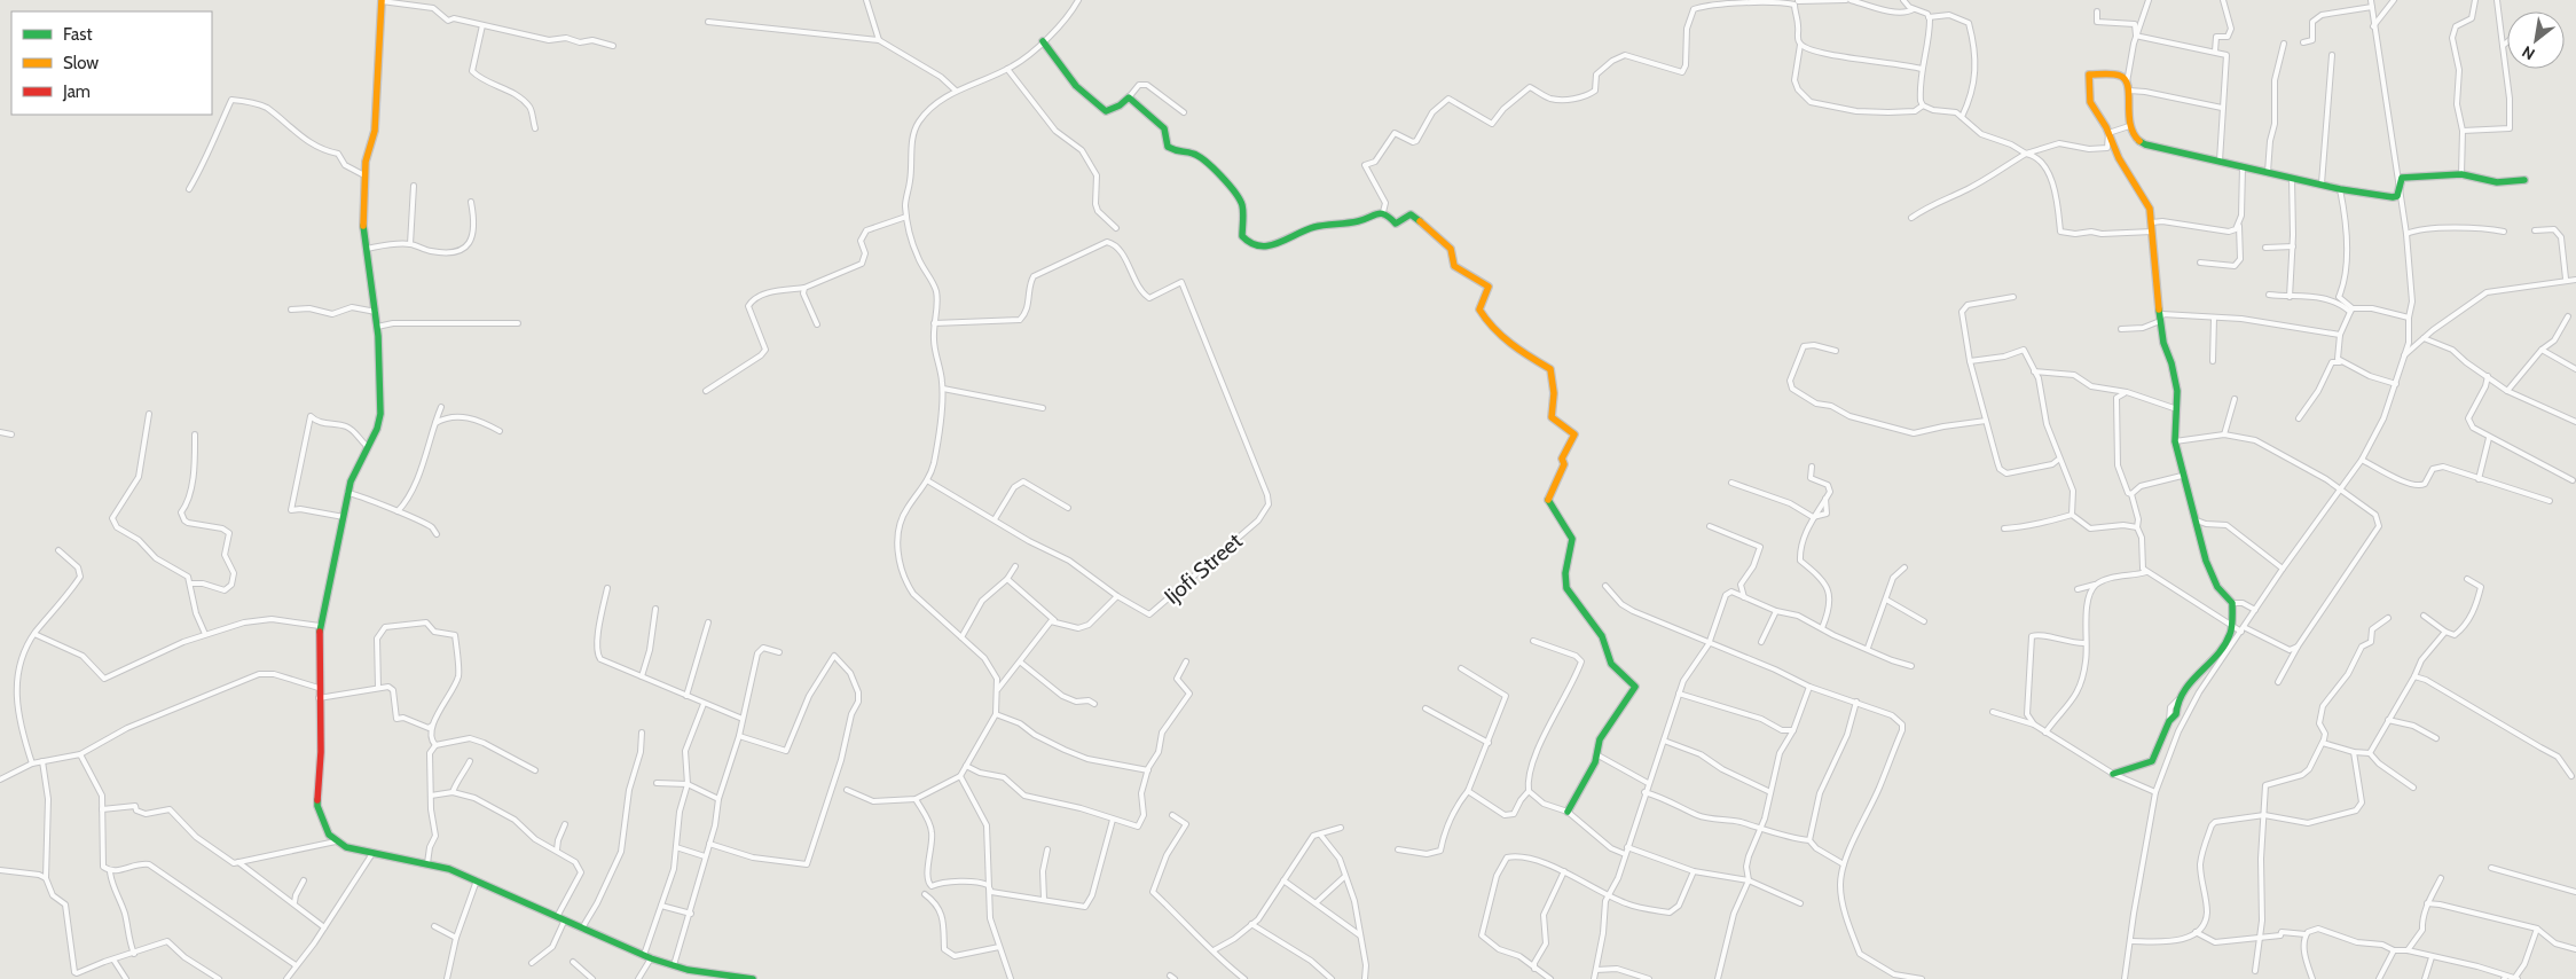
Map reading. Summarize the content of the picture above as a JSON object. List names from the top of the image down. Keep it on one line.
{"streets":{"street":["Ijofi Street"]},"legend":["Fast","Slow","Jam"],"north":"bottom left"}
